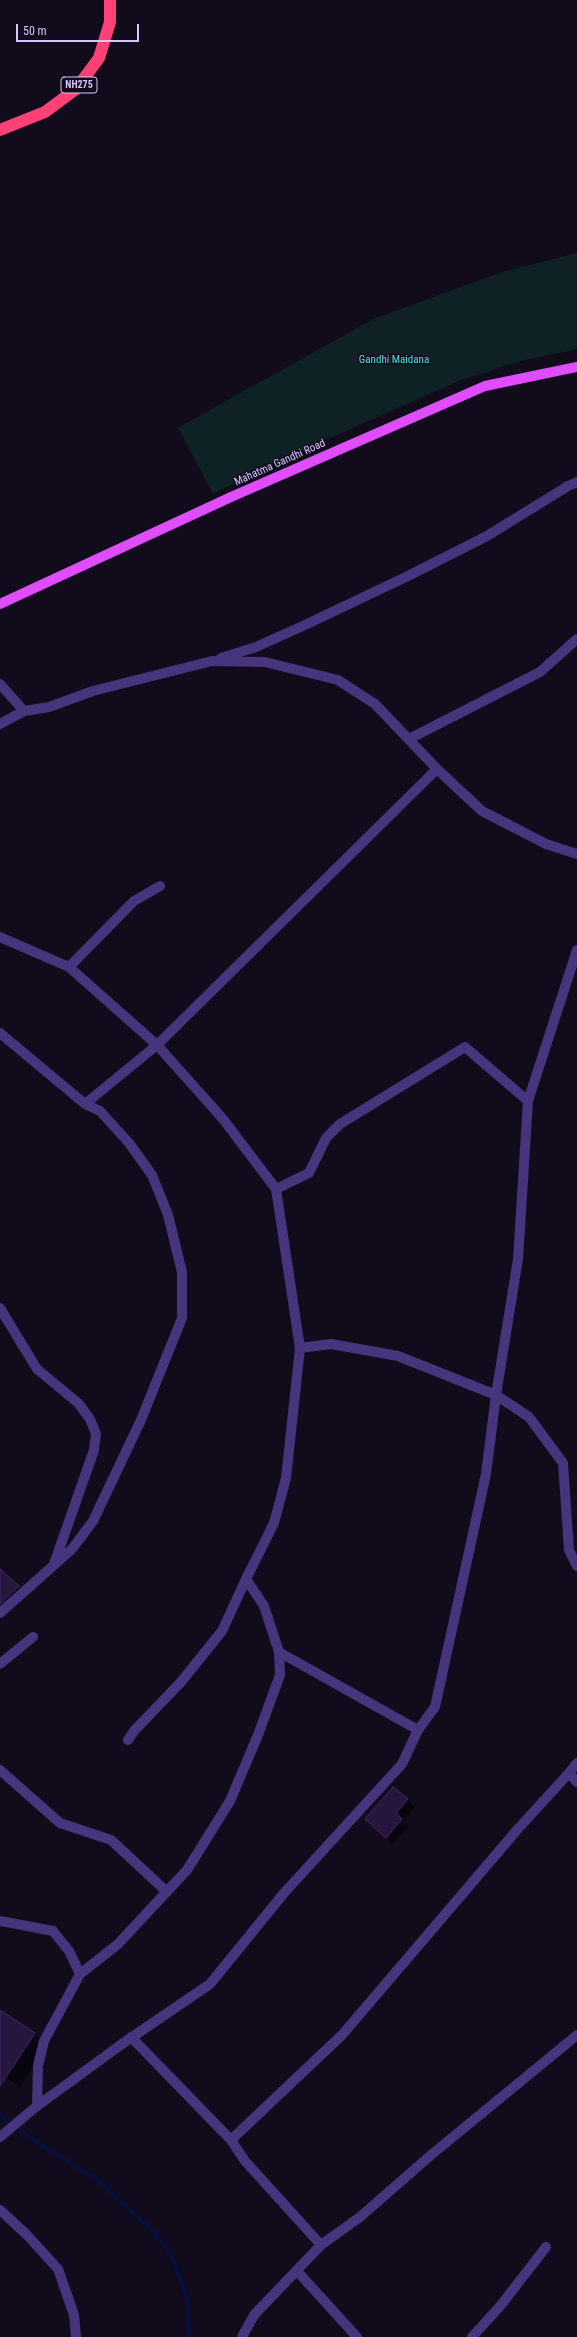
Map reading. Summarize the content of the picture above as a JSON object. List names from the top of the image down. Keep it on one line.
{"streets":{"highway":["NH275"],"main road":["Mahatma Gandhi Road"]},"parks":["Gandhi Maidana"],"scale_bar":"50 m"}
